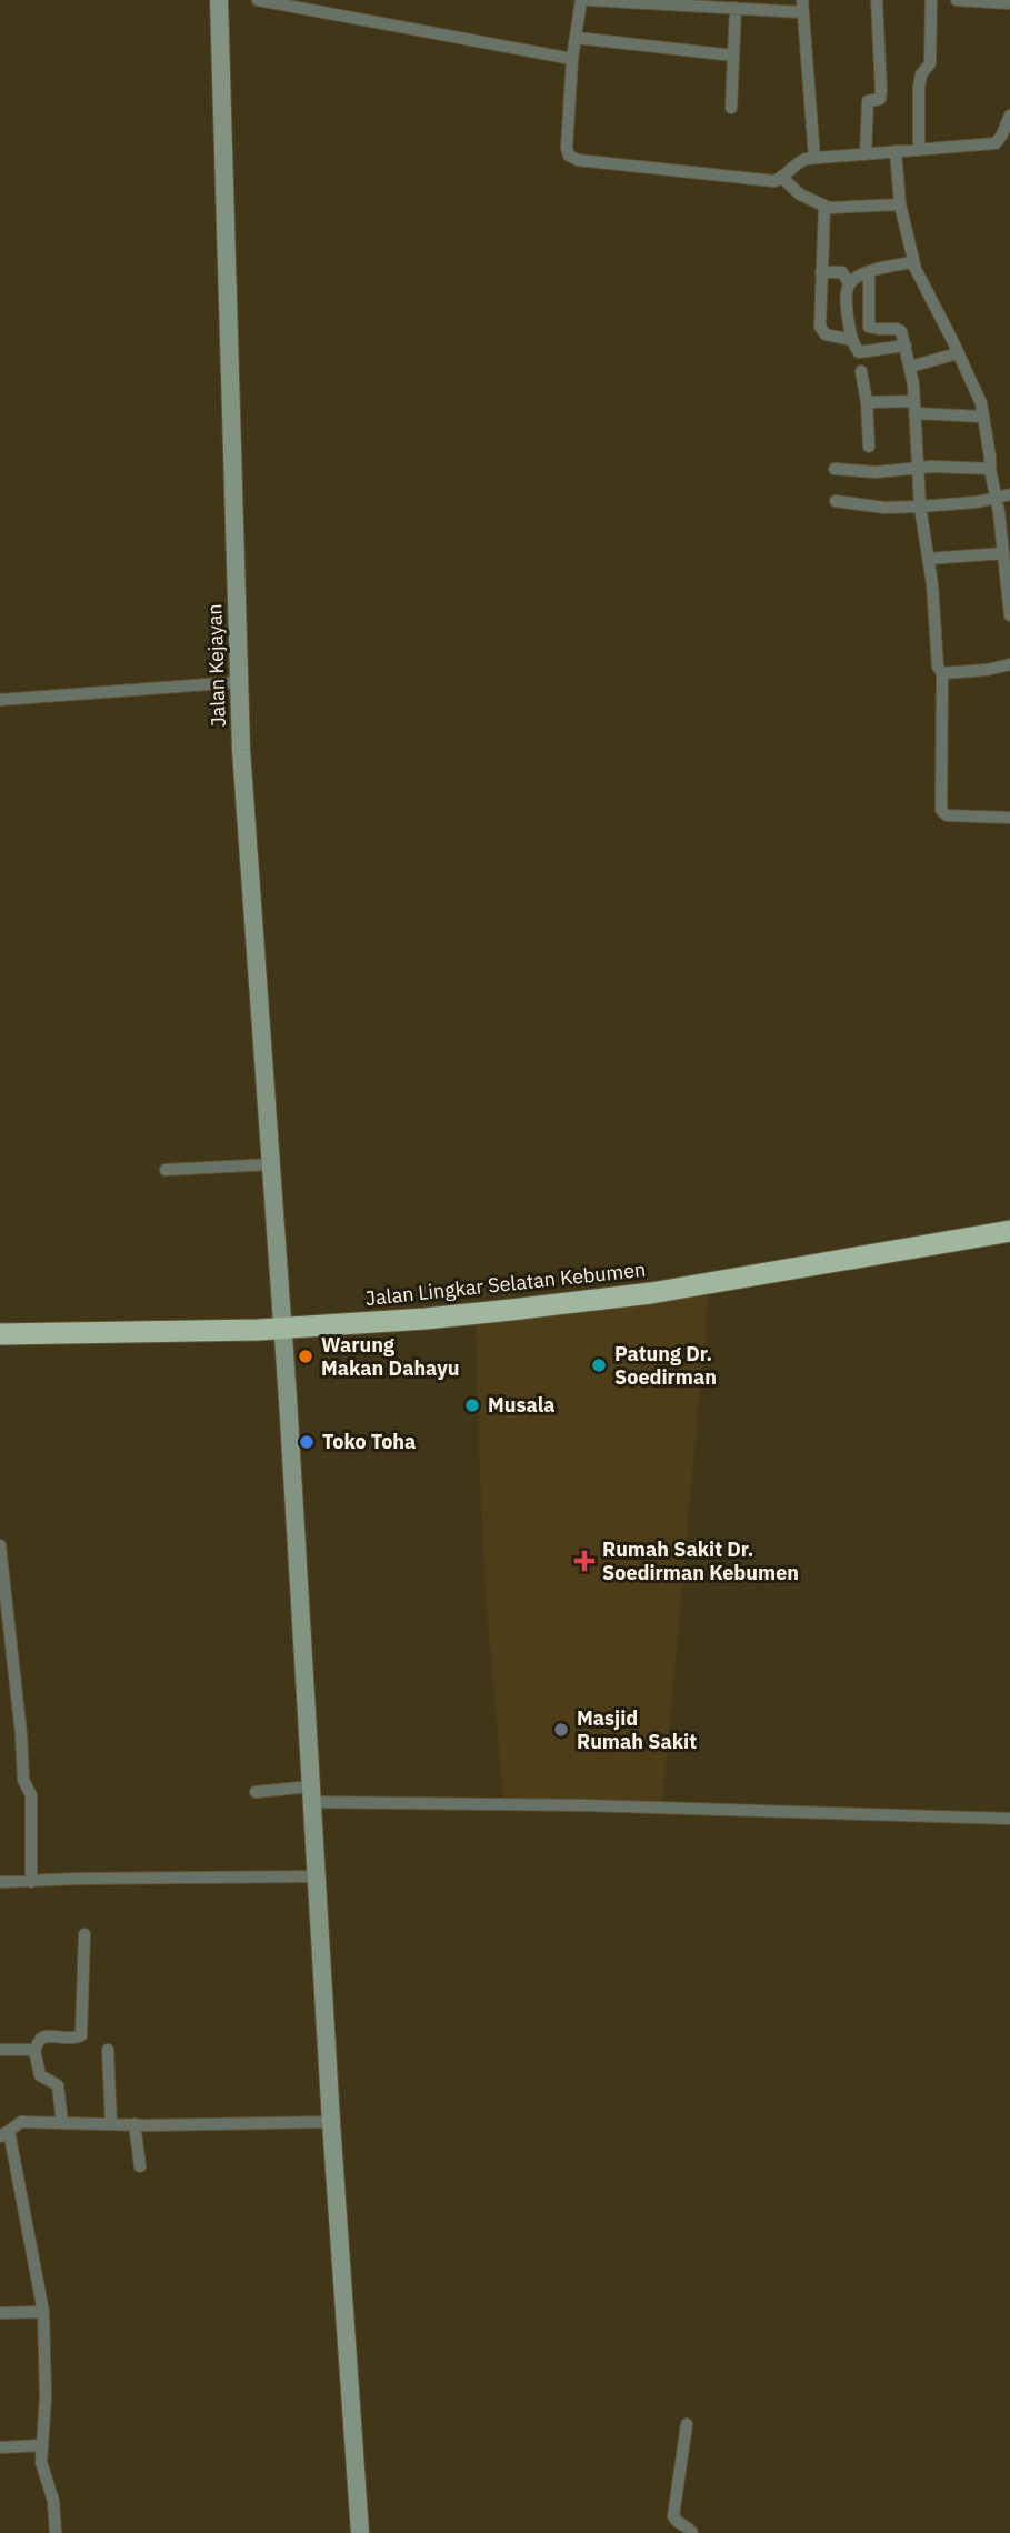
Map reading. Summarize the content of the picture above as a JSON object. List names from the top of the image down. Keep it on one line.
{"streets":{"highway":["Jalan Lingkar Selatan Kebumen"],"main road":["Jalan Kejayan"]},"crossings":[["Jalan Kejayan","Jalan Lingkar Selatan Kebumen"]],"places":{"other":["Warung Makan Dahayu","Patung Dr. Soedirman","Musala","Toko Toha","Masjid Rumah Sakit"],"health":["Rumah Sakit Dr. Soedirman Kebumen"]}}
